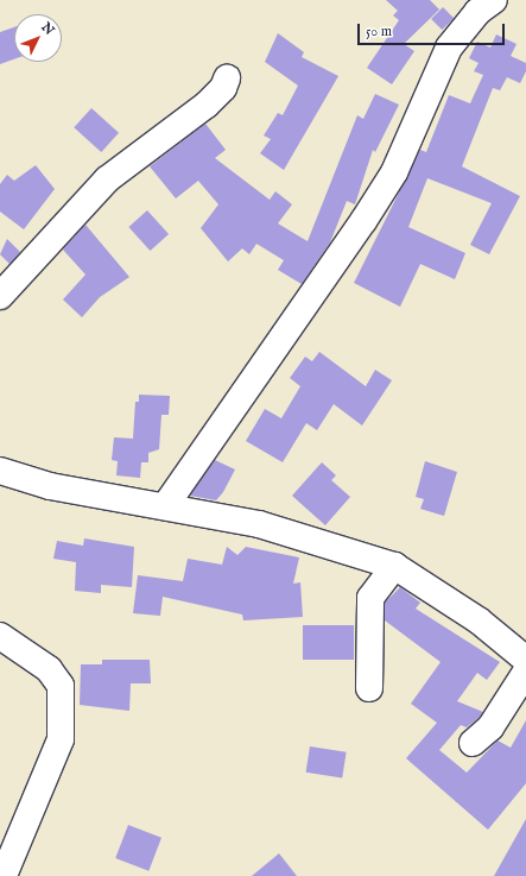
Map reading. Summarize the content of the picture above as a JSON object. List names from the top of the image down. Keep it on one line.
{"scale_bar":"50 m","north":"top right"}
